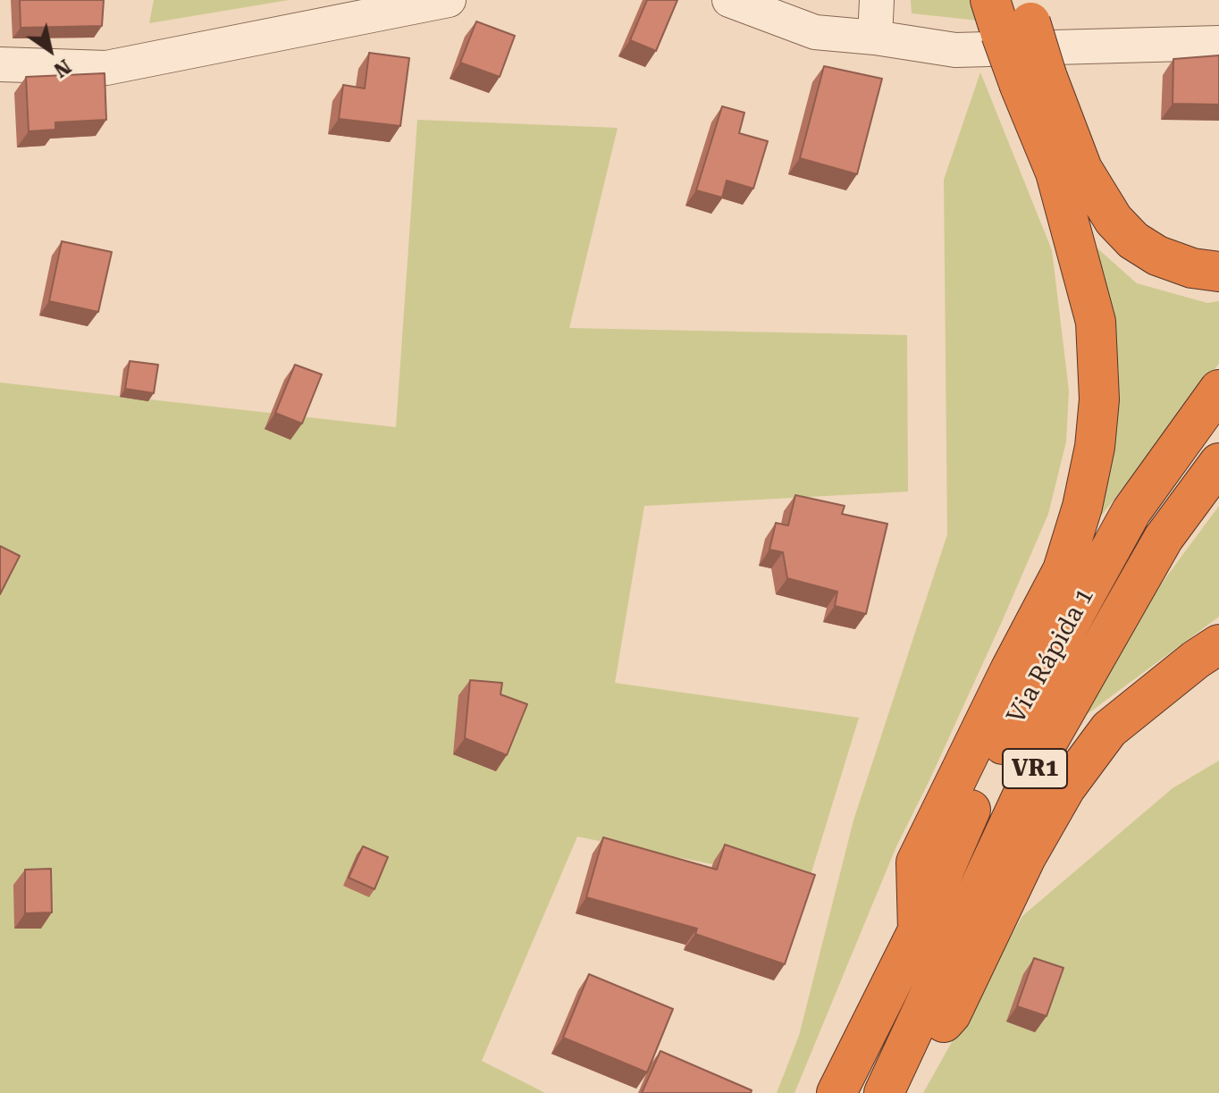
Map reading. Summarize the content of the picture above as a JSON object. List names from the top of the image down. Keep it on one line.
{"streets":{"highway":["Via Rápida 1","VR1"]},"north":"bottom right"}
